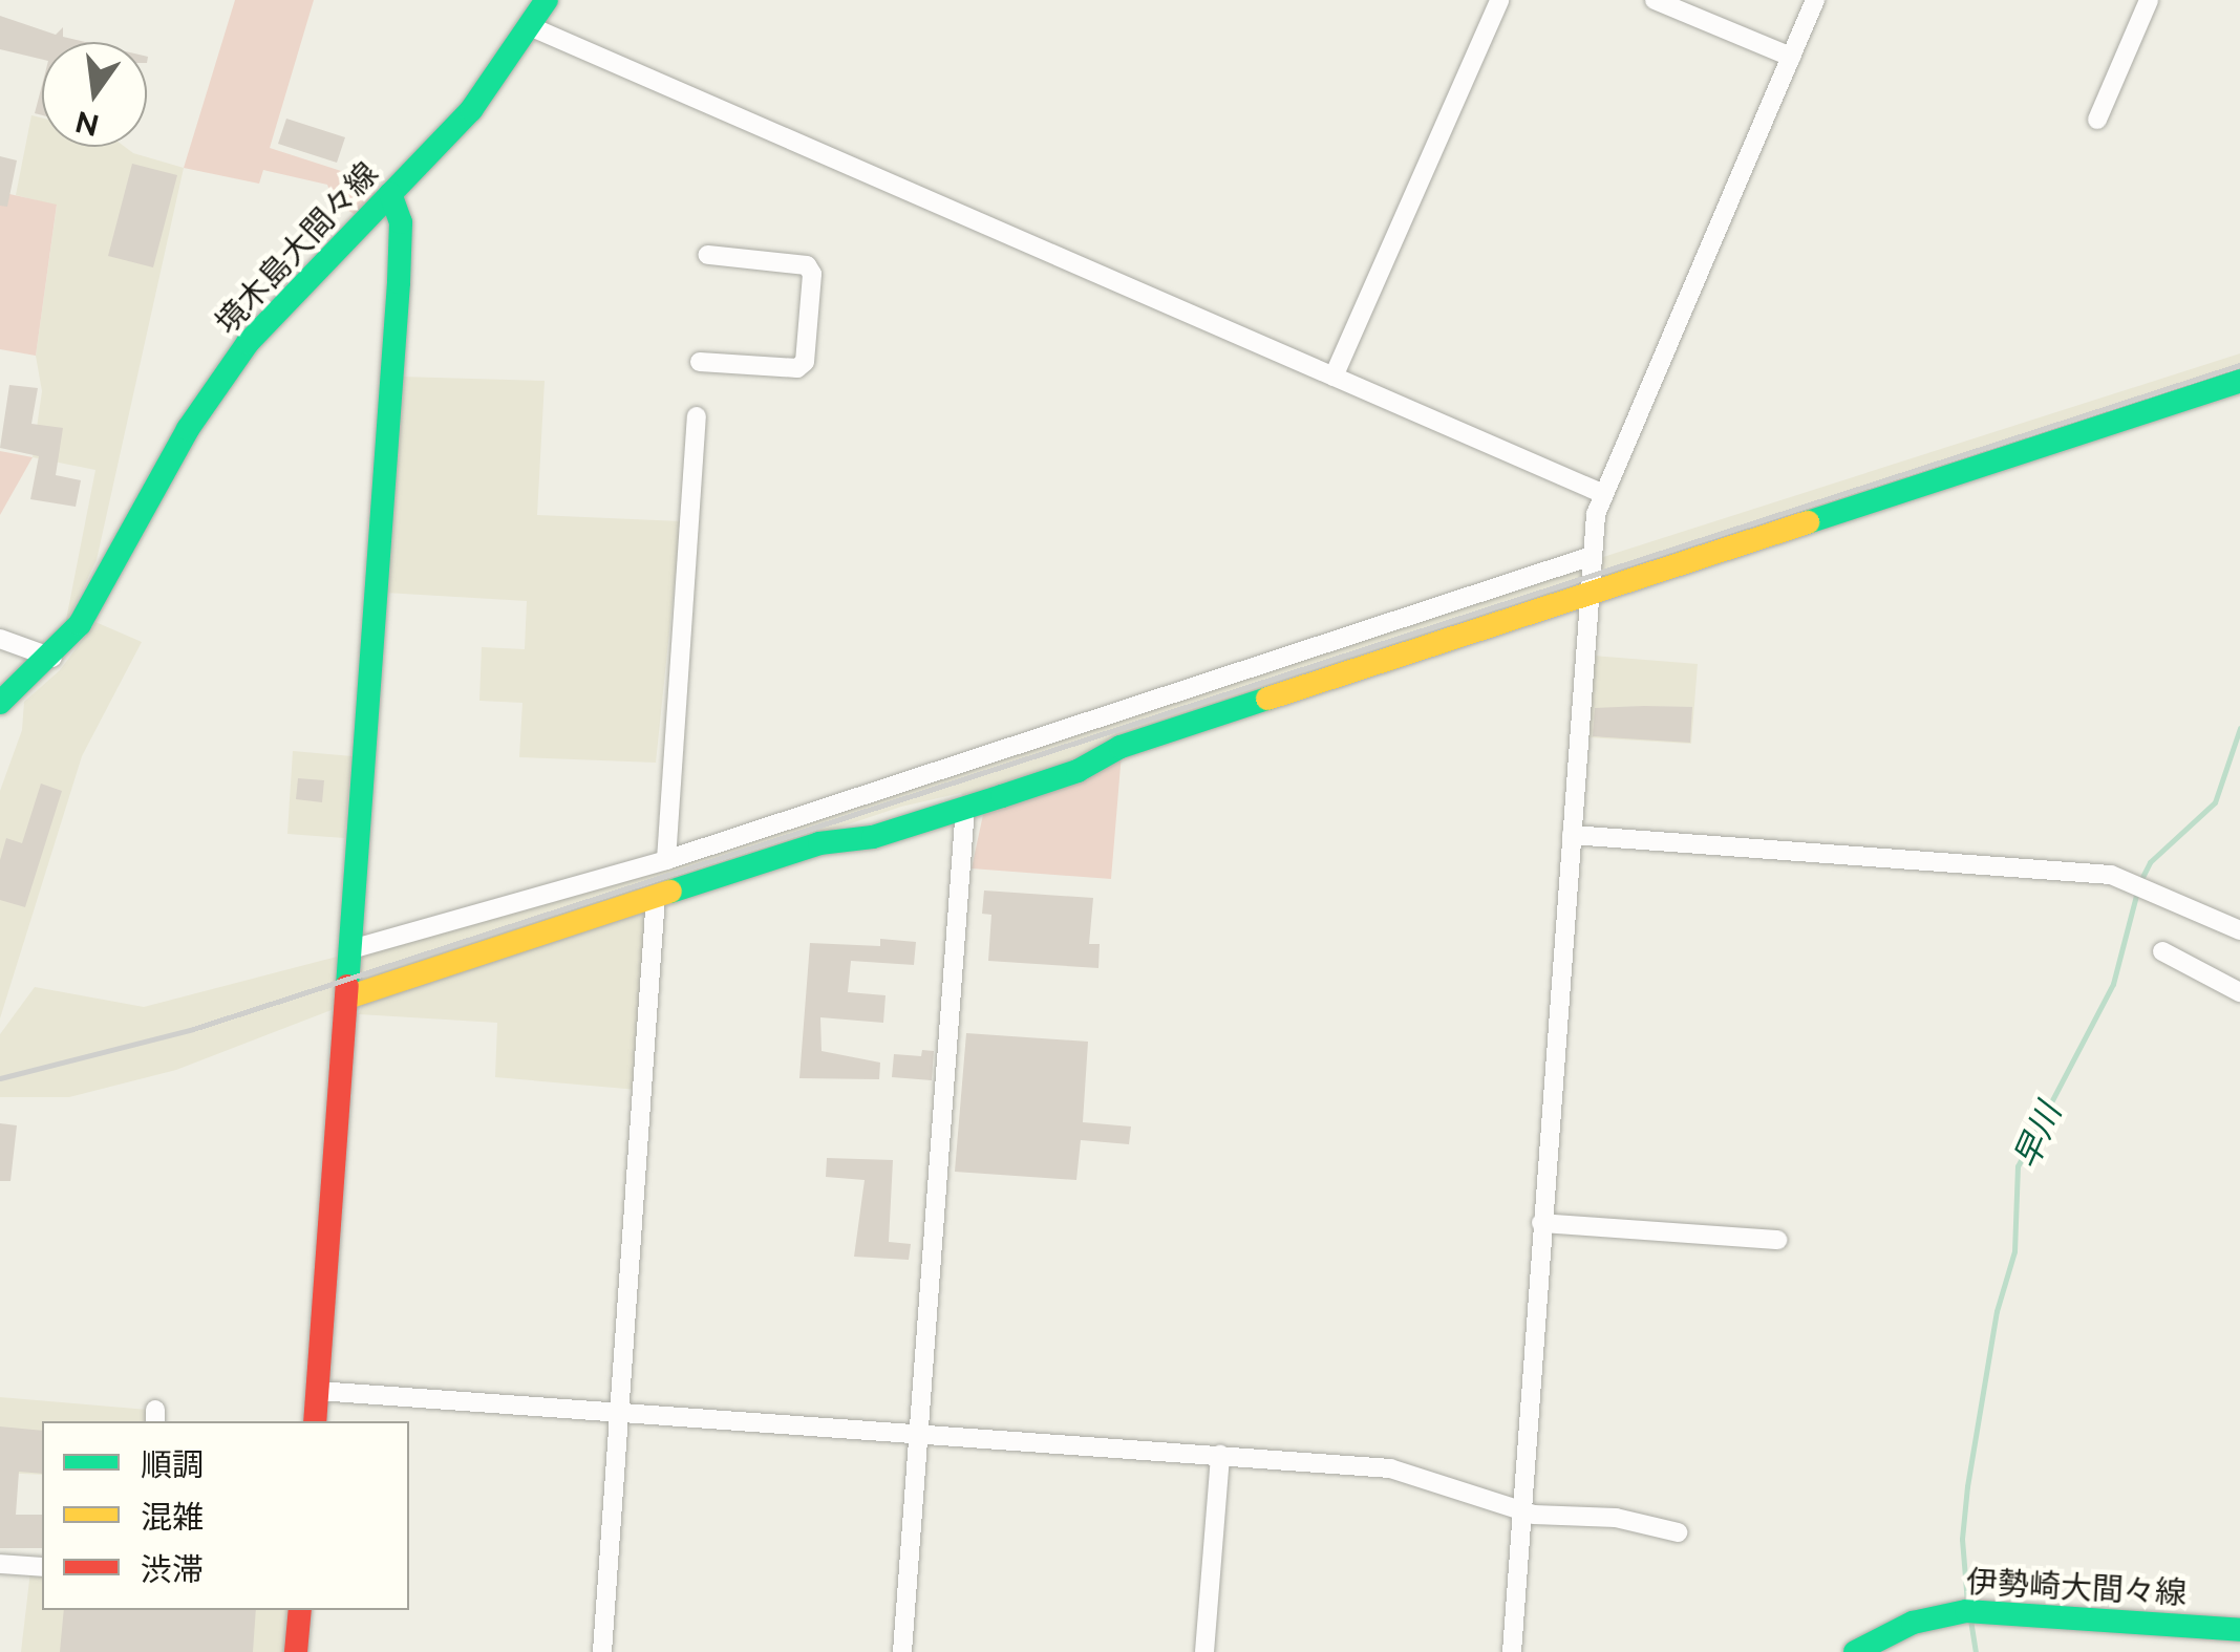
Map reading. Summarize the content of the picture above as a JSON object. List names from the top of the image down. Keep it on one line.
{"streets":{"street":["境木島大間々線","伊勢崎大間々線"]},"water":["早川"],"legend":["順調","混雑","渋滞"],"north":"bottom"}
